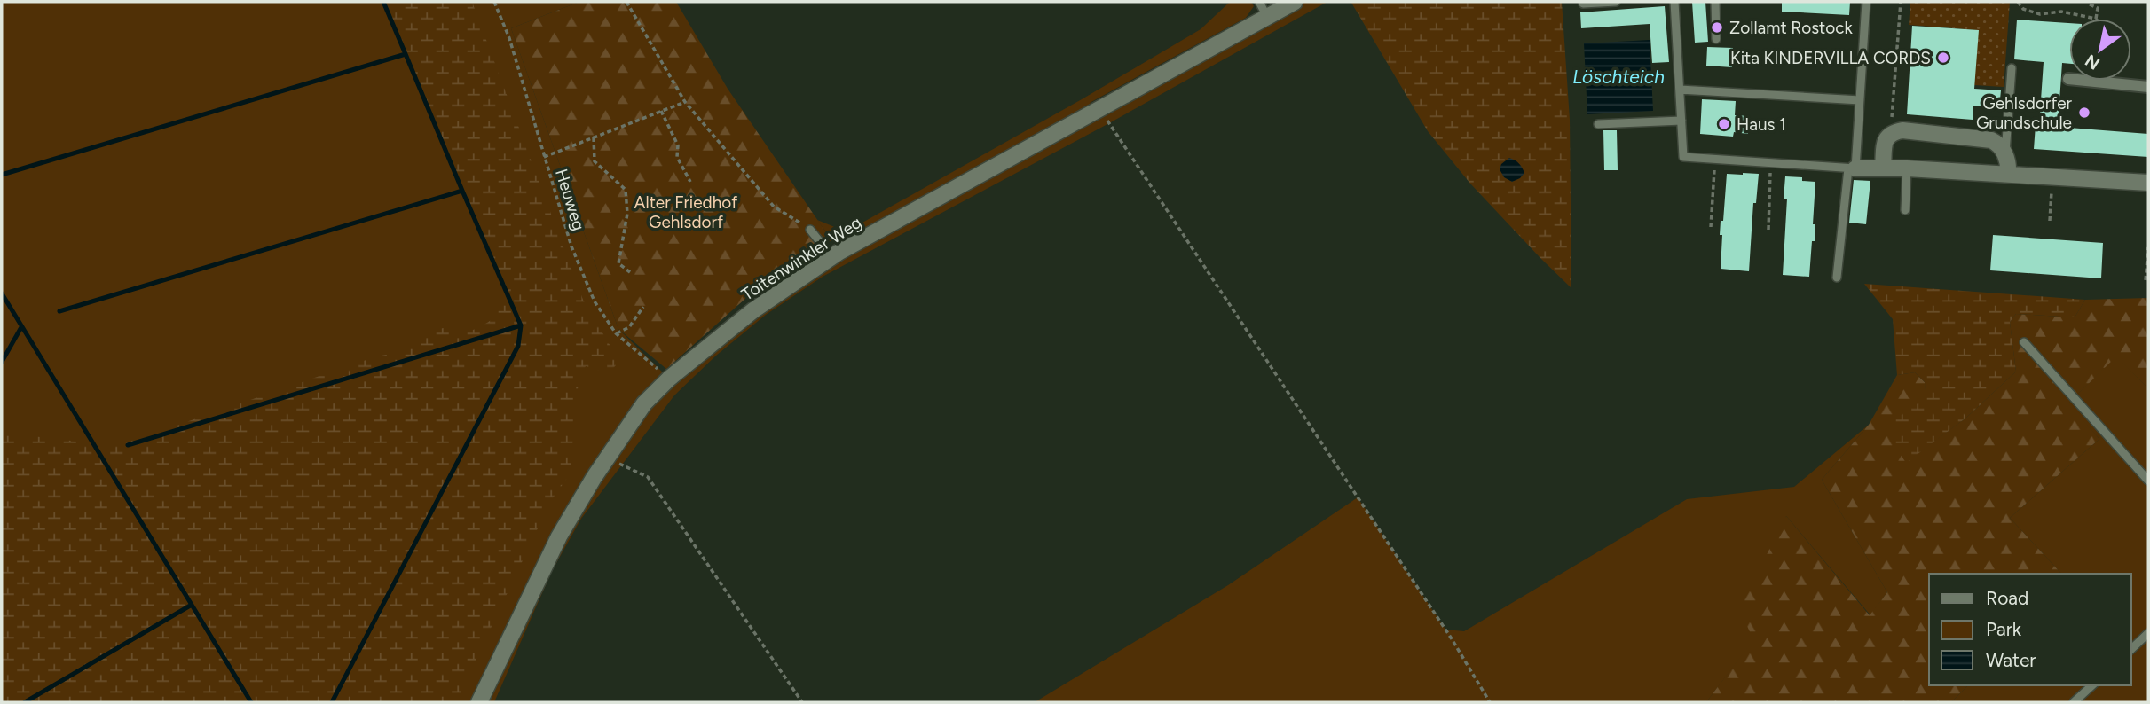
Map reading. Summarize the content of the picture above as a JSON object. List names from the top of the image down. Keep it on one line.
{"streets":{"street":["Toitenwinkler Weg"],"path":["Heuweg"]},"crossings":[["Heuweg","Toitenwinkler Weg"]],"water":["Löschteich"],"parks":["Alter Friedhof Gehlsdorf"],"places":["Zollamt Rostock","Kita KINDERVILLA CORDS","Gehlsdorfer Grundschule","Haus 1"],"legend":["Road","Park","Water"],"north":"bottom left"}
